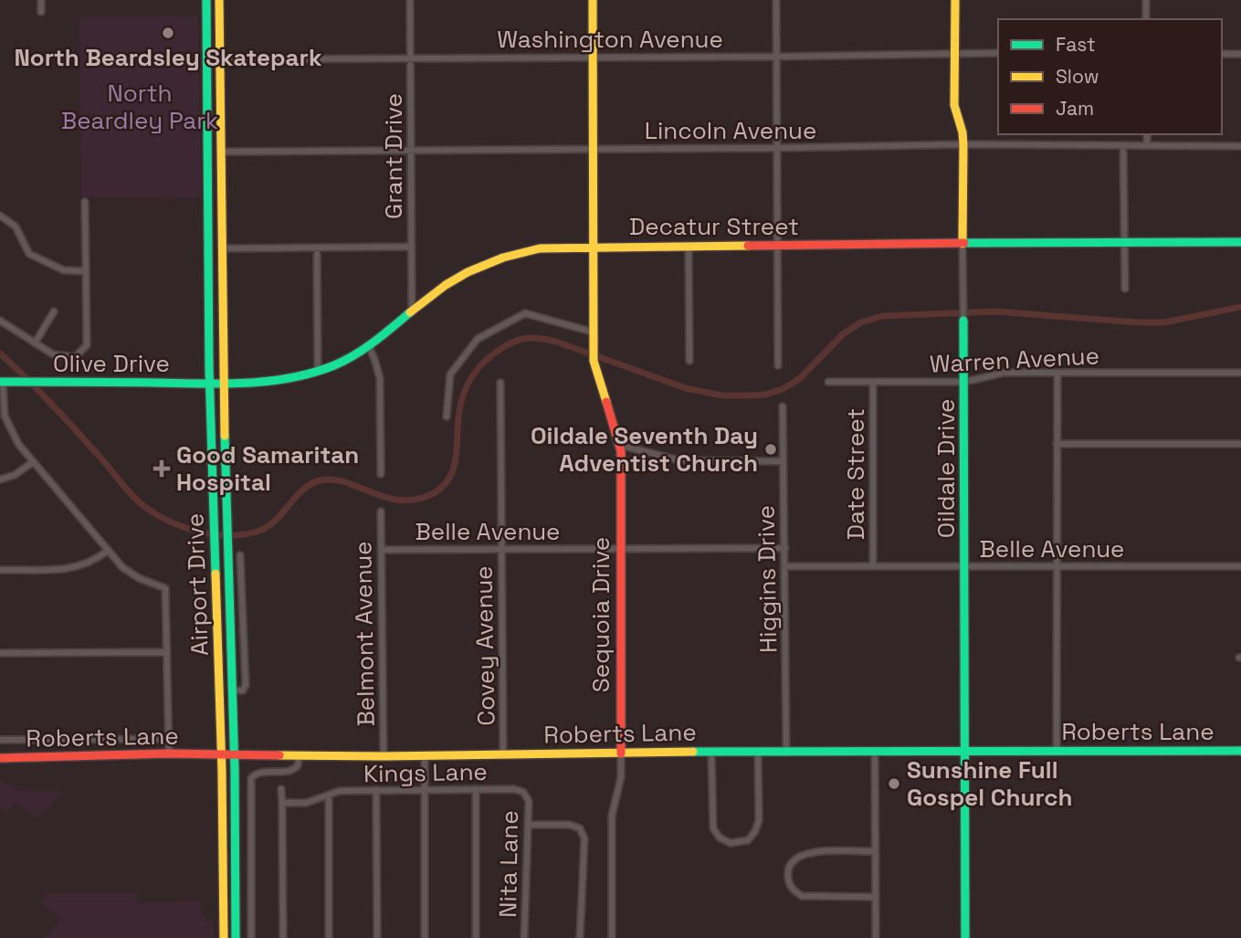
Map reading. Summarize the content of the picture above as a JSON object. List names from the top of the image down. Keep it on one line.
{"streets":{"main road":["Decatur Street","Olive Drive","Oildale Drive","Airport Drive","Sequoia Drive","Roberts Lane"],"street":["Washington Avenue","Lincoln Avenue","Grant Drive","Warren Avenue","Date Street","Belle Avenue","Higgins Drive","Belmont Avenue","Covey Avenue","Kings Lane","Nita Lane"]},"crossings":[["Washington Avenue","Grant Drive"],["Washington Avenue","Oildale Drive"],["Washington Avenue","Airport Drive"],["Washington Avenue","Sequoia Drive"],["Lincoln Avenue","Grant Drive"],["Lincoln Avenue","Oildale Drive"],["Lincoln Avenue","Airport Drive"],["Lincoln Avenue","Sequoia Drive"],["Grant Drive","Decatur Street"],["Decatur Street","Olive Drive"],["Decatur Street","Oildale Drive"],["Decatur Street","Airport Drive"],["Decatur Street","Sequoia Drive"],["Warren Avenue","Oildale Drive"],["Warren Avenue","Date Street"],["Olive Drive","Airport Drive"],["Oildale Drive","Belle Avenue"],["Oildale Drive","Roberts Lane"],["Date Street","Belle Avenue"],["Belle Avenue","Higgins Drive"],["Belle Avenue","Sequoia Drive"],["Belle Avenue","Belmont Avenue"],["Belle Avenue","Covey Avenue"],["Higgins Drive","Roberts Lane"],["Airport Drive","Roberts Lane"],["Sequoia Drive","Roberts Lane"],["Belmont Avenue","Roberts Lane"],["Covey Avenue","Roberts Lane"],["Kings Lane","Nita Lane"]],"parks":["North Beardley Park"],"places":{"other":["North Beardsley Skatepark","Oildale Seventh Day Adventist Church","Sunshine Full Gospel Church"],"health":["Good Samaritan Hospital"]},"legend":["Fast","Slow","Jam"]}
